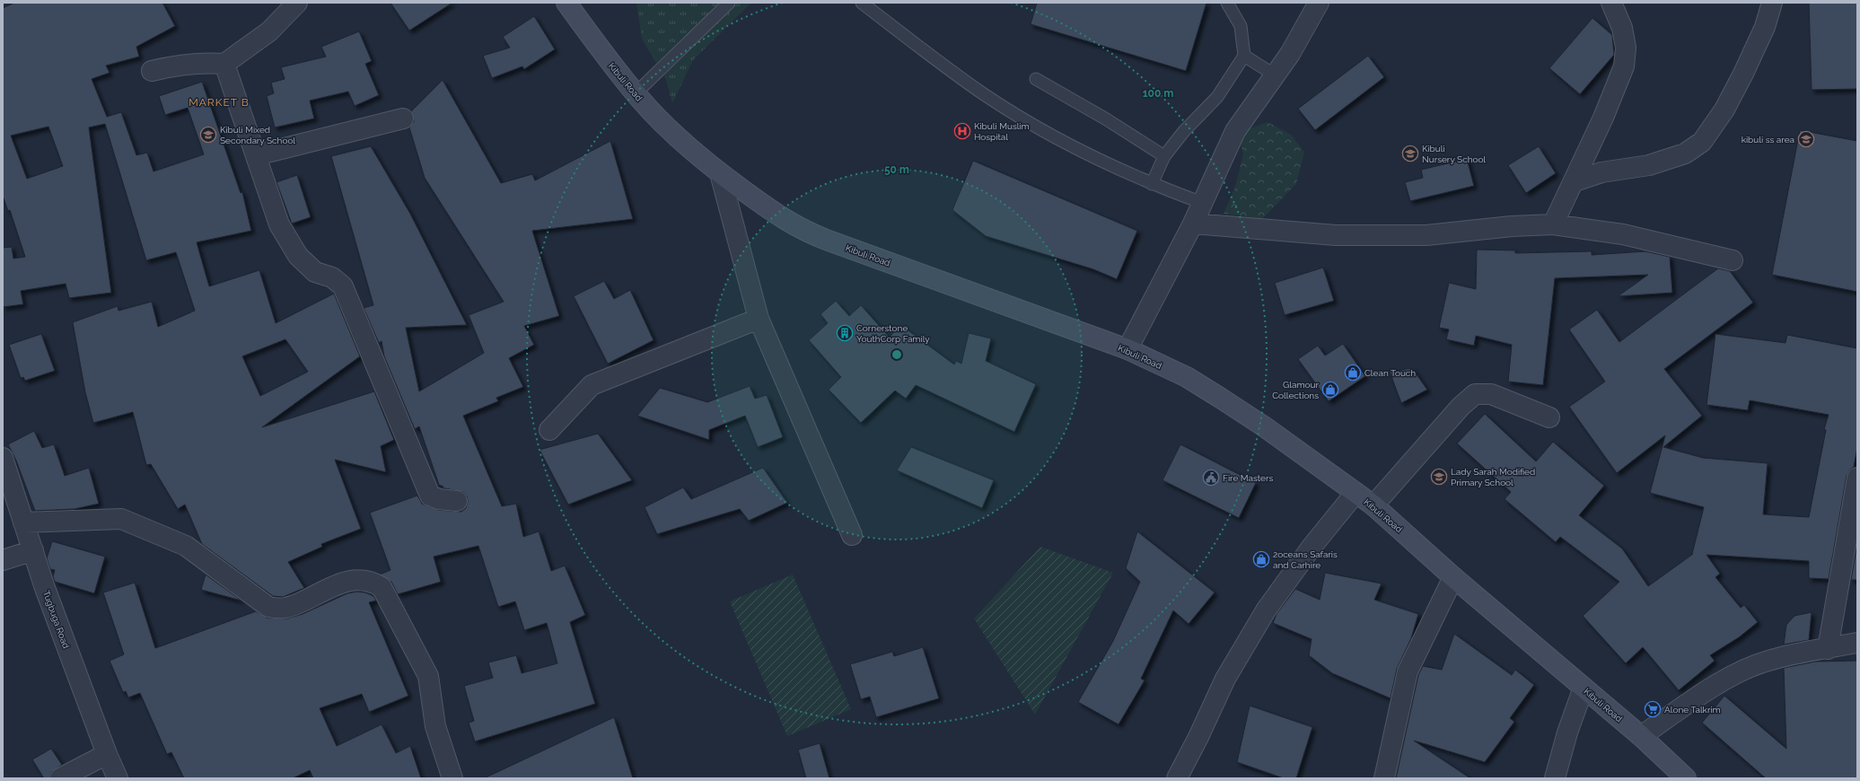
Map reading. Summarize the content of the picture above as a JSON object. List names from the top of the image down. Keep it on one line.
{"streets":{"street":["Kibuli Road","Tugbuga Road"]},"districts":["MARKET B"],"places":{"hospital":["Kibuli Muslim Hospital"],"school or university":["Kibuli Mixed Secondary School","kibuli ss area","Kibuli Nursery School","Lady Sarah Modified Primary School"],"building":["Cornerstone YouthCorp Family"],"shop":["Clean Touch","Glamour Collections","2oceans Safaris and Carhire"],"public building":["Fire Masters"],"supermarket":["Alone Talkrim"]},"rings":["100 m","50 m"]}
